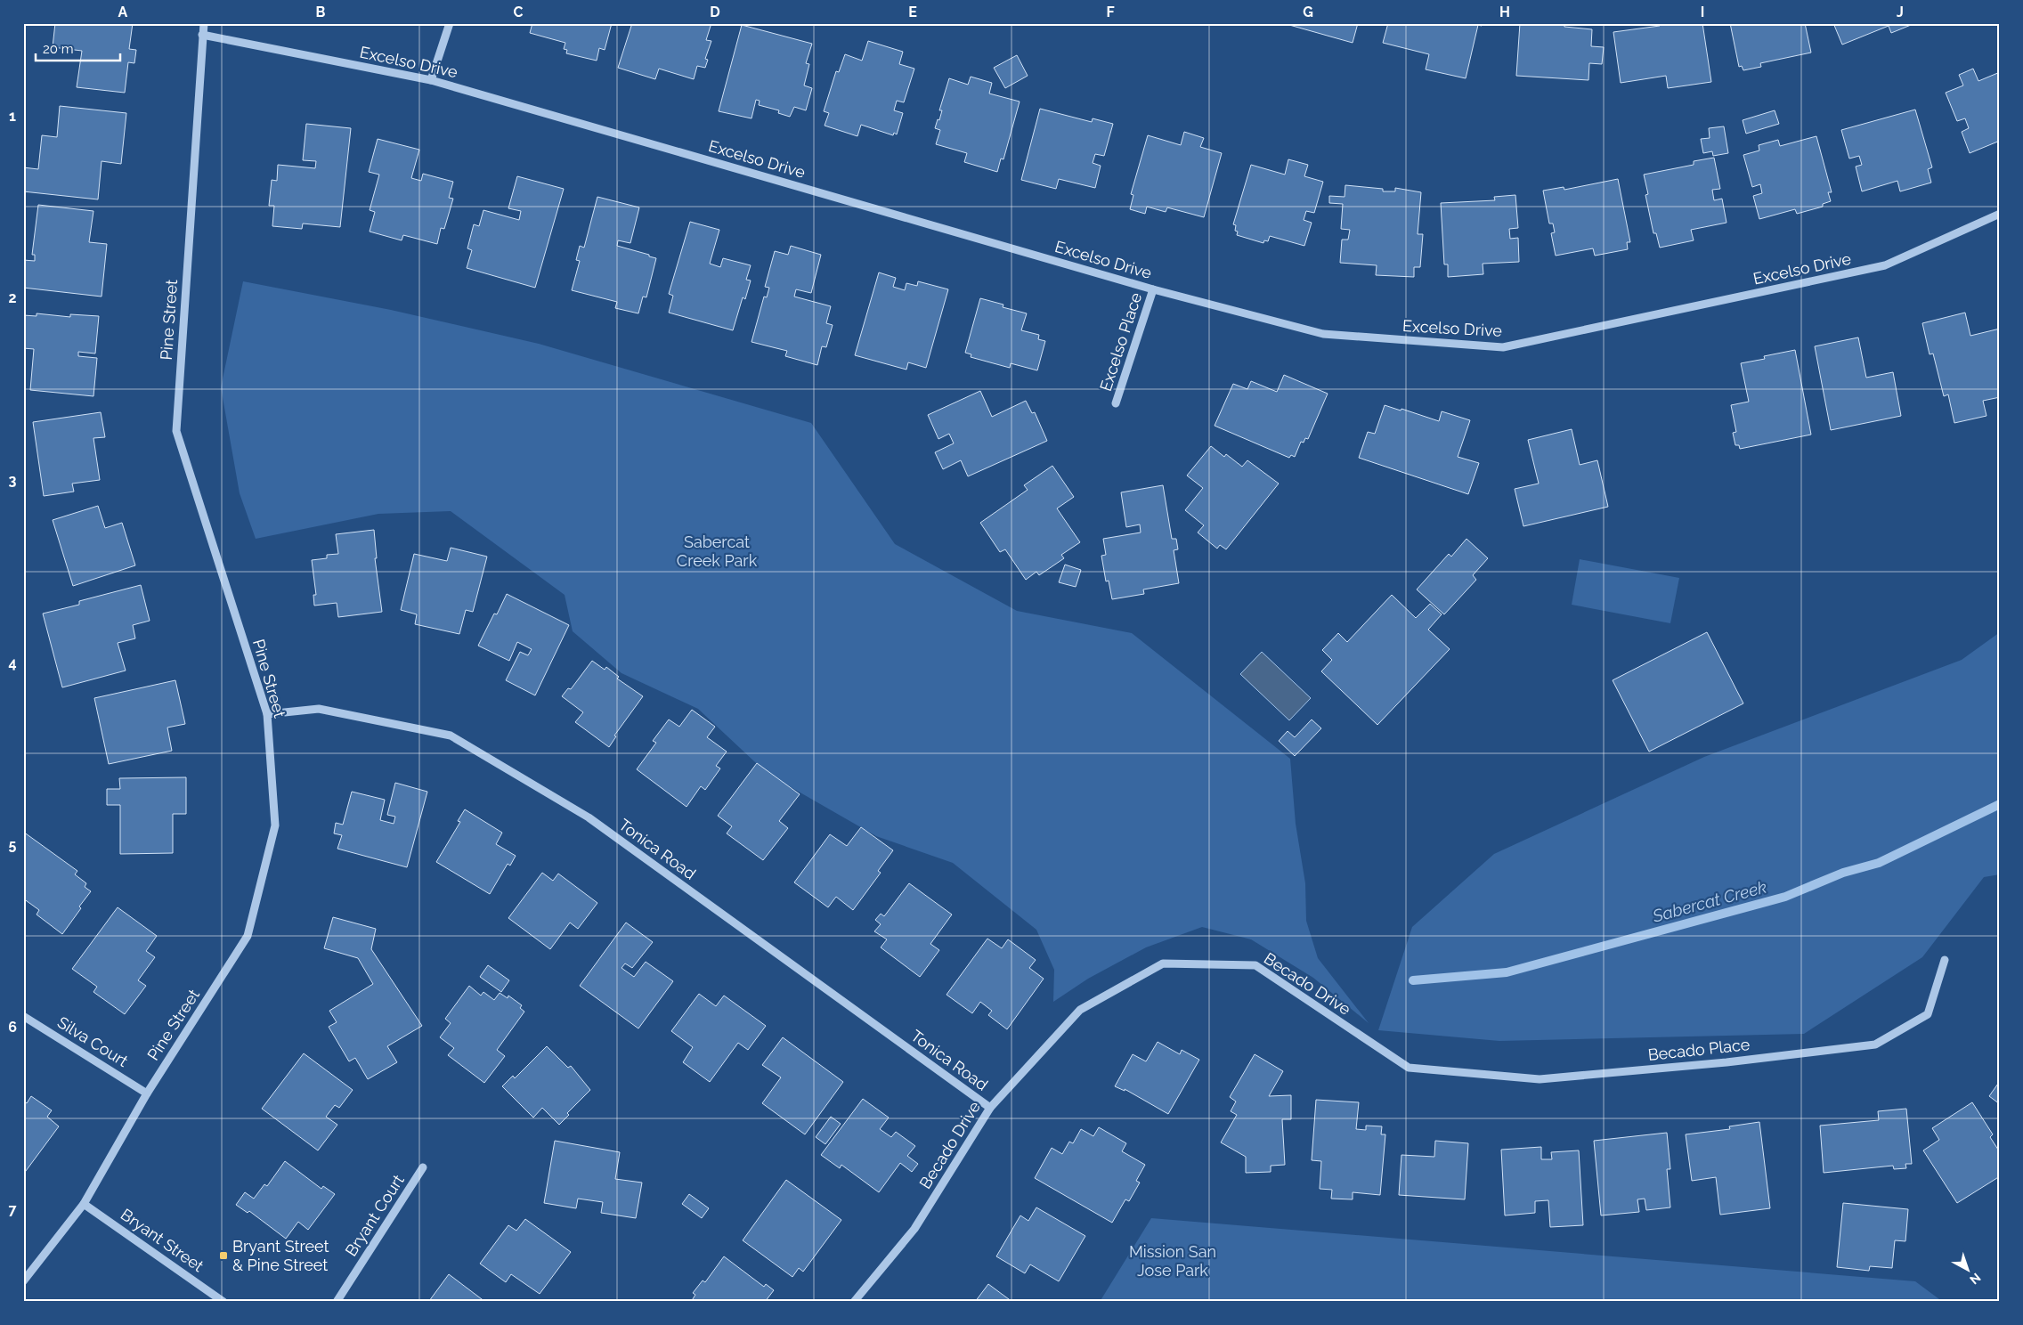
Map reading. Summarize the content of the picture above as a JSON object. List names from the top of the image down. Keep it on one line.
{"streets":{"street":["Excelso Drive","Pine Street","Excelso Place","Tonica Road","Becado Drive","Silva Court","Becado Place","Bryant Court","Bryant Street"]},"crossings":[["Excelso Drive","Pine Street"],["Excelso Drive","Excelso Place"],["Pine Street","Tonica Road"],["Pine Street","Silva Court"],["Pine Street","Bryant Street"],["Tonica Road","Becado Drive"],["Becado Drive","Becado Place"]],"water":["Sabercat Creek"],"parks":["Sabercat Creek Park","Mission San Jose Park"],"places":{"transit":["Bryant Street & Pine Street"]},"scale_bar":"20 m","north":"bottom right","grid":{"columns":["A","B","C","D","E","F","G","H","I","J"],"rows":["1","2","3","4","5","6","7"]}}
